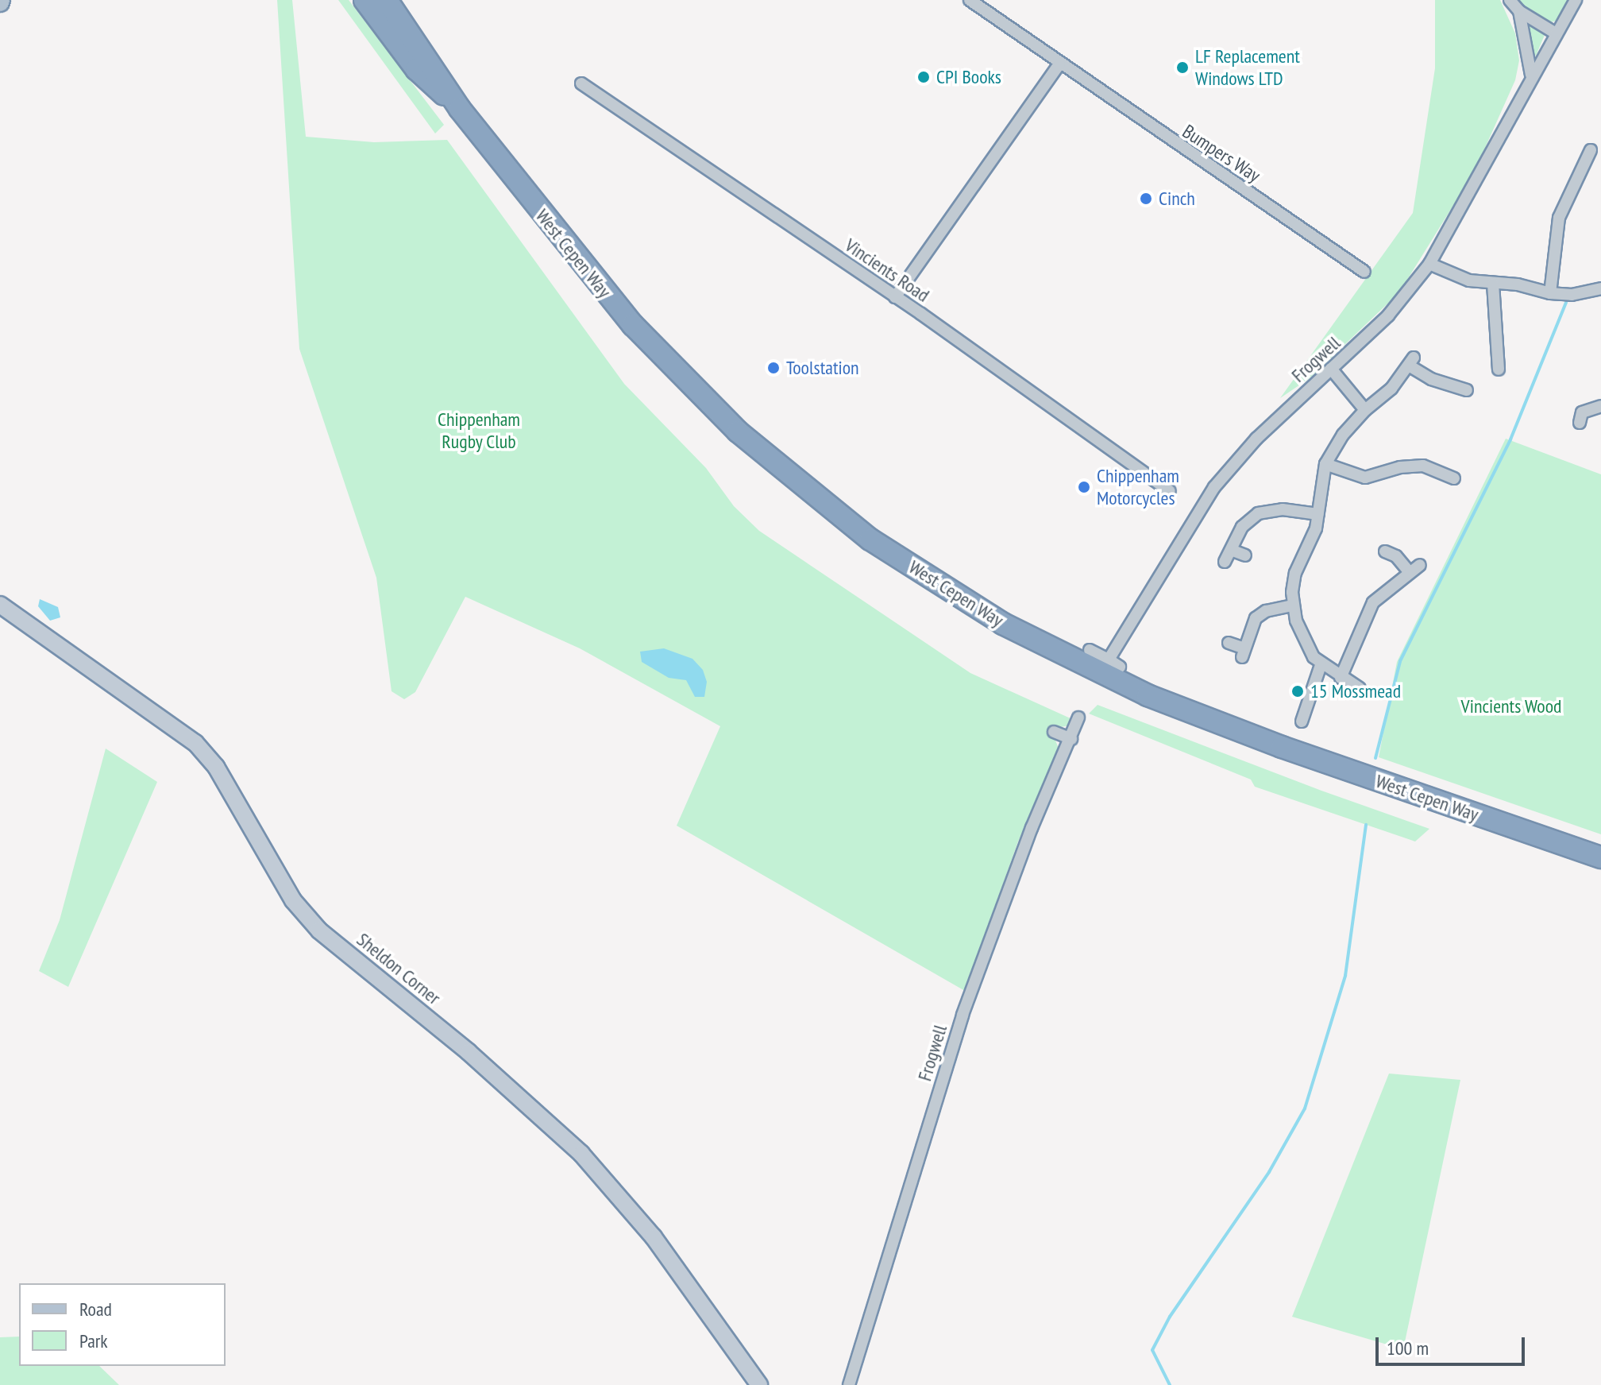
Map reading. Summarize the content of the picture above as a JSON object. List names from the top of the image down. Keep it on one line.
{"streets":{"highway":["West Cepen Way"],"street":["Bumpers Way","Vincients Road","Frogwell","Sheldon Corner"]},"parks":["Chippenham Rugby Club","Vincients Wood"],"places":["LF Replacement Windows LTD","CPI Books","Cinch","Toolstation","Chippenham Motorcycles","15 Mossmead"],"legend":["Road","Park"],"scale_bar":"100 m"}
